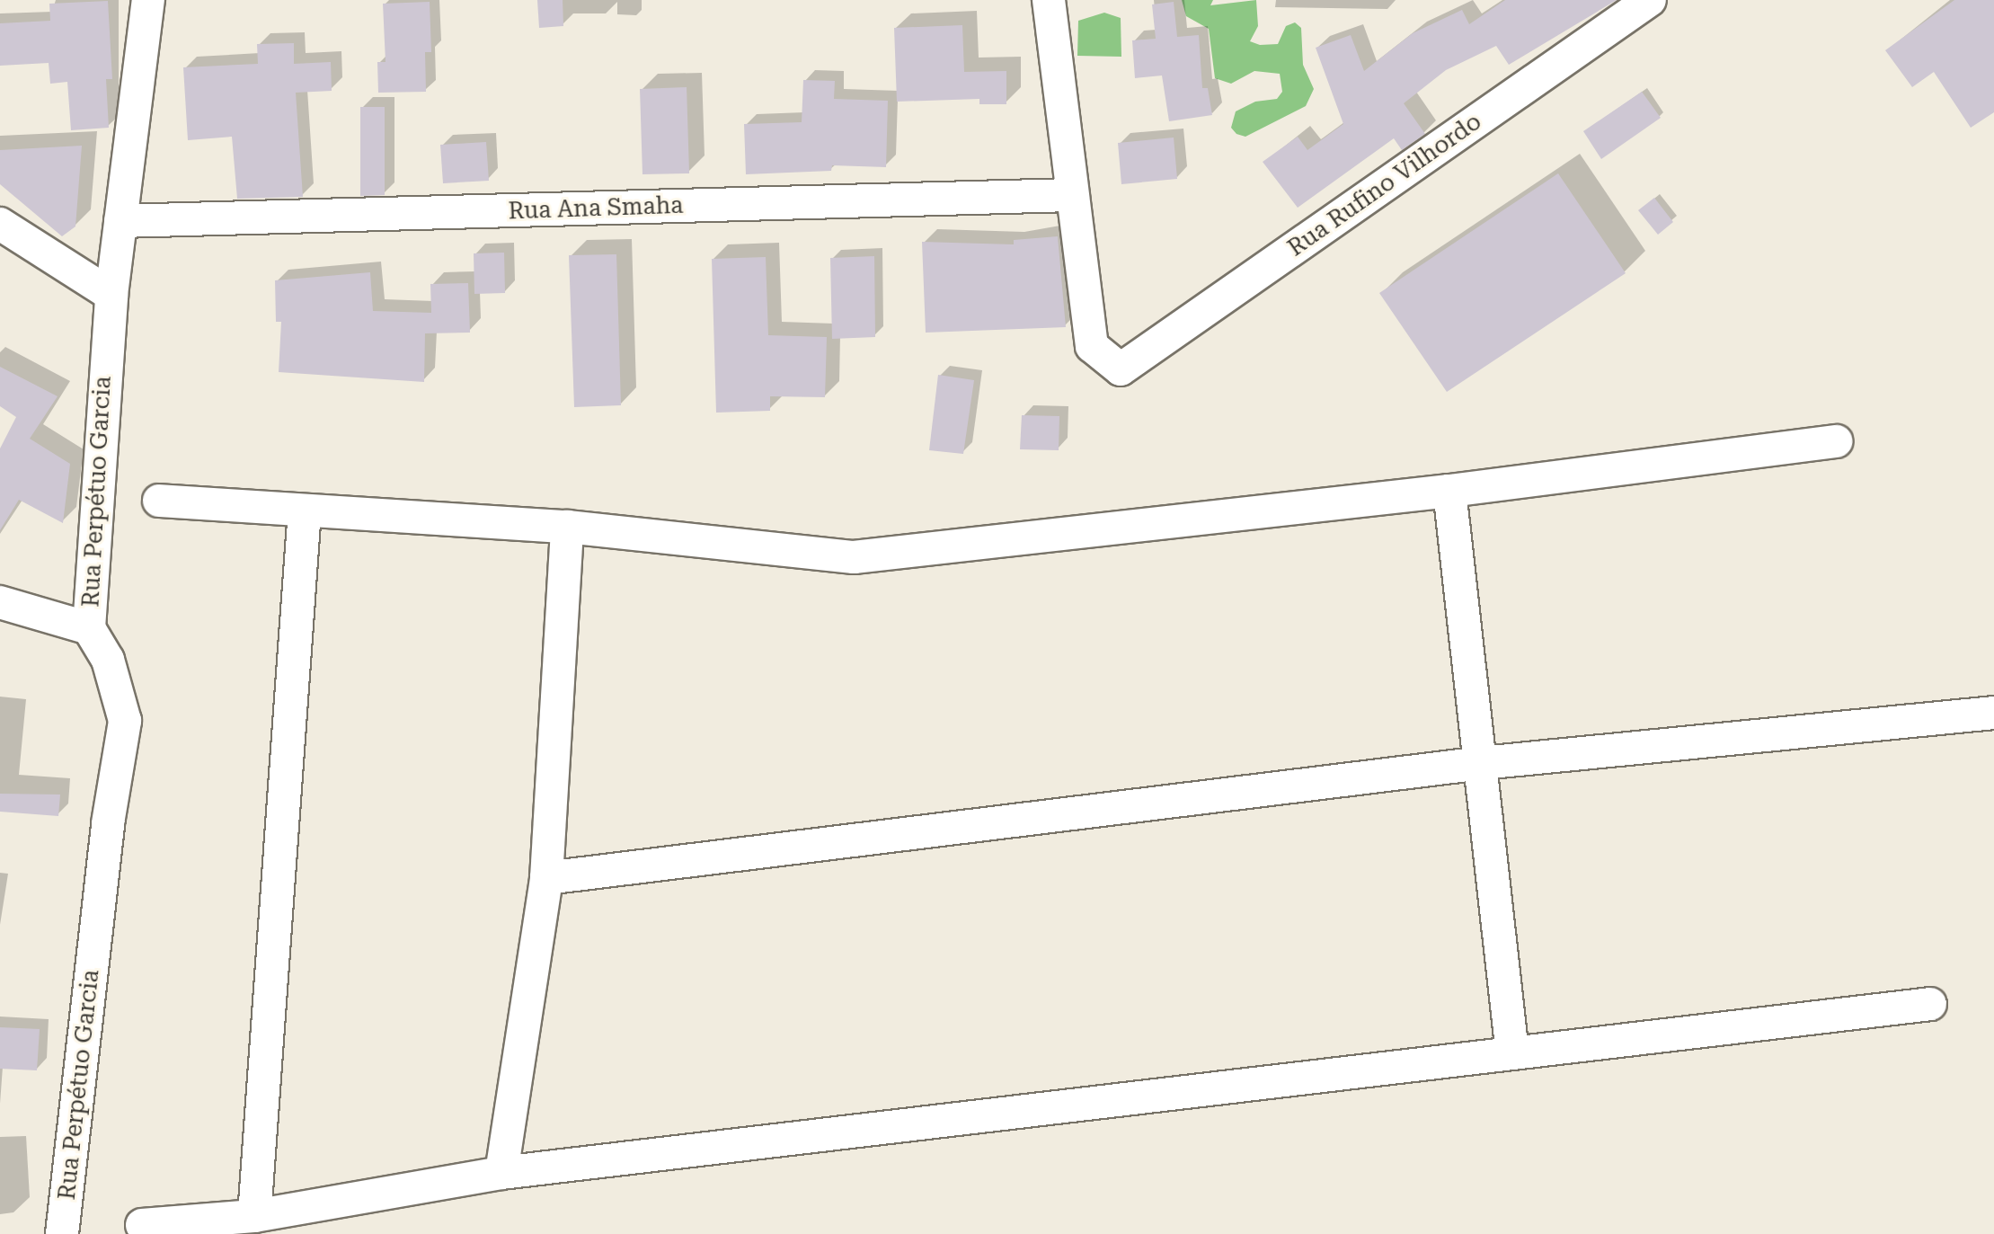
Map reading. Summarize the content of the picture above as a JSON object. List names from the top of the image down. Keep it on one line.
{"streets":{"street":["Rua Rufino Vilhordo","Rua Ana Smaha","Rua Perpétuo Garcia"]},"crossings":[["Rua Rufino Vilhordo","Rua Ana Smaha"],["Rua Ana Smaha","Rua Perpétuo Garcia"]]}
